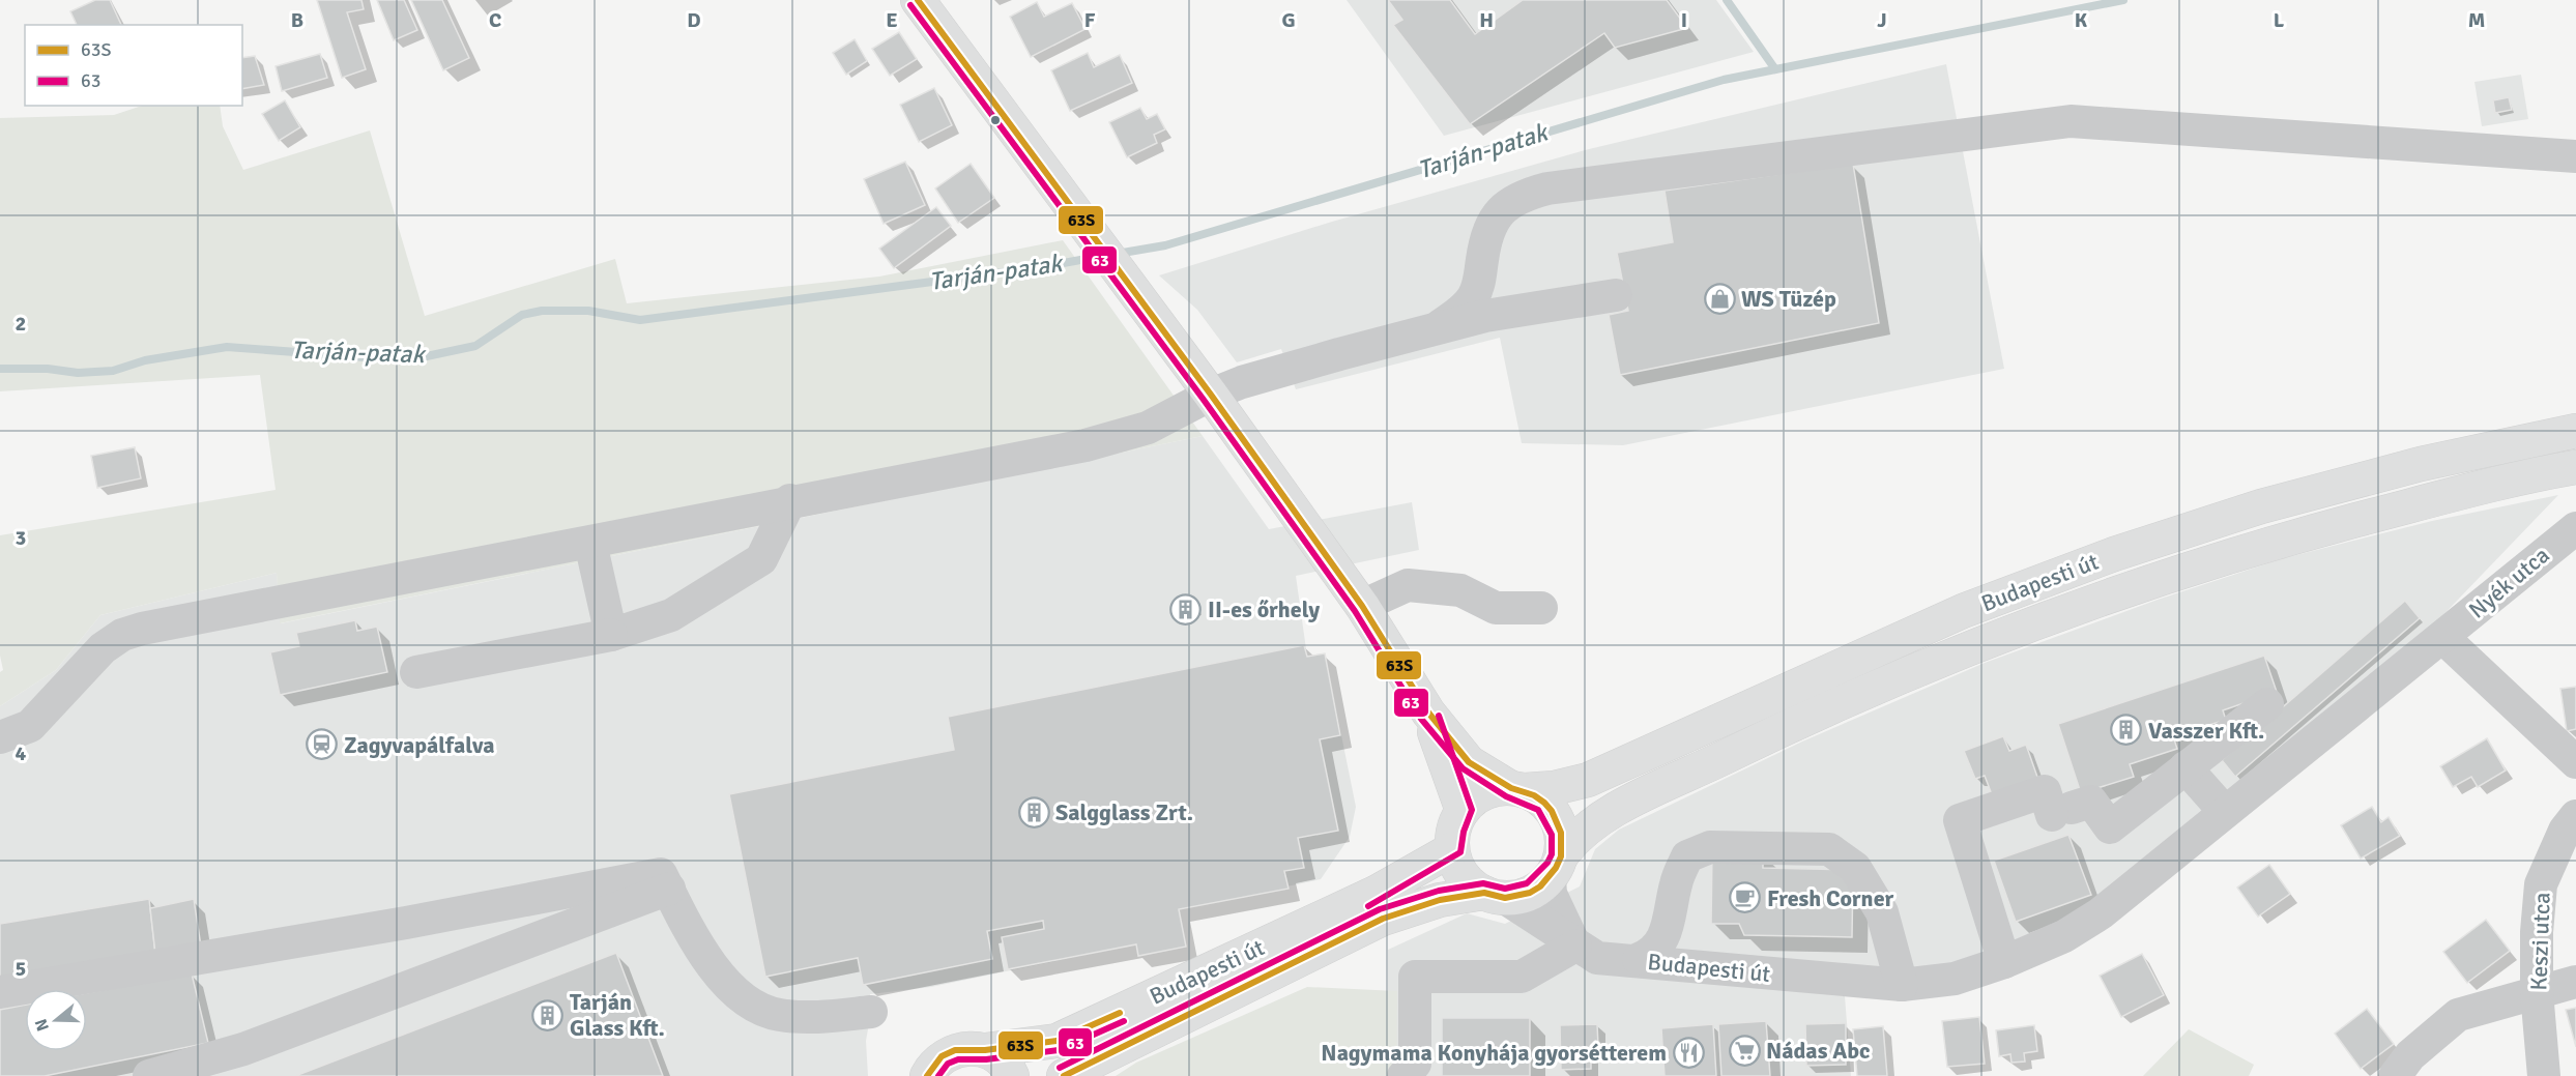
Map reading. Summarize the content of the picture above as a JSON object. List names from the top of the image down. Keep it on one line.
{"streets":{"main road":["Budapesti út"],"street":["Nyék utca","Keszi utca"]},"crossings":[["Budapesti út","Nyék utca"]],"water":["Tarján-patak"],"places":{"shop":["WS Tüzép"],"building":["II-es őrhely","Vasszer Kft.","Salgglass Zrt.","Tarján Glass Kft."],"station":["Zagyvapálfalva"],"cafe":["Fresh Corner"],"supermarket":["Nádas Abc"],"restaurant":["Nagymama Konyhája gyorsétterem"]},"lines":["transit line 63S","transit line 63"],"legend":["63S","63"],"north":"left","grid":{"columns":["B","C","D","E","F","G","H","I","J","K","L","M"],"rows":["2","3","4","5"]}}
